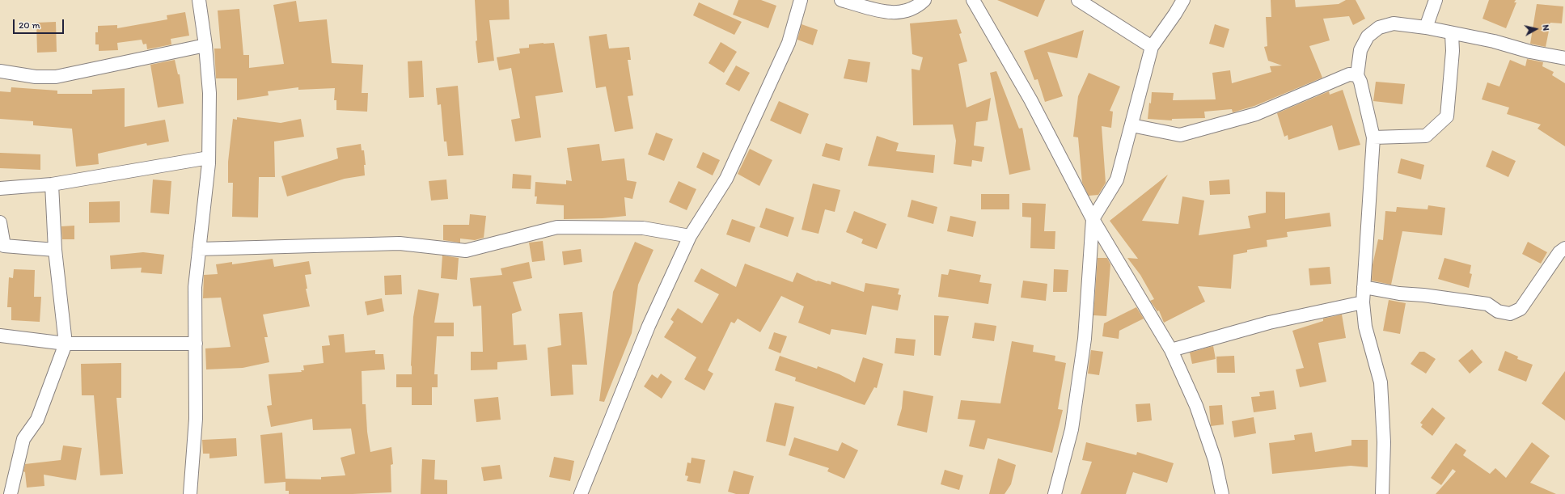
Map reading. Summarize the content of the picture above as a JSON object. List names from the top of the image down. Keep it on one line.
{"scale_bar":"20 m","north":"right"}
